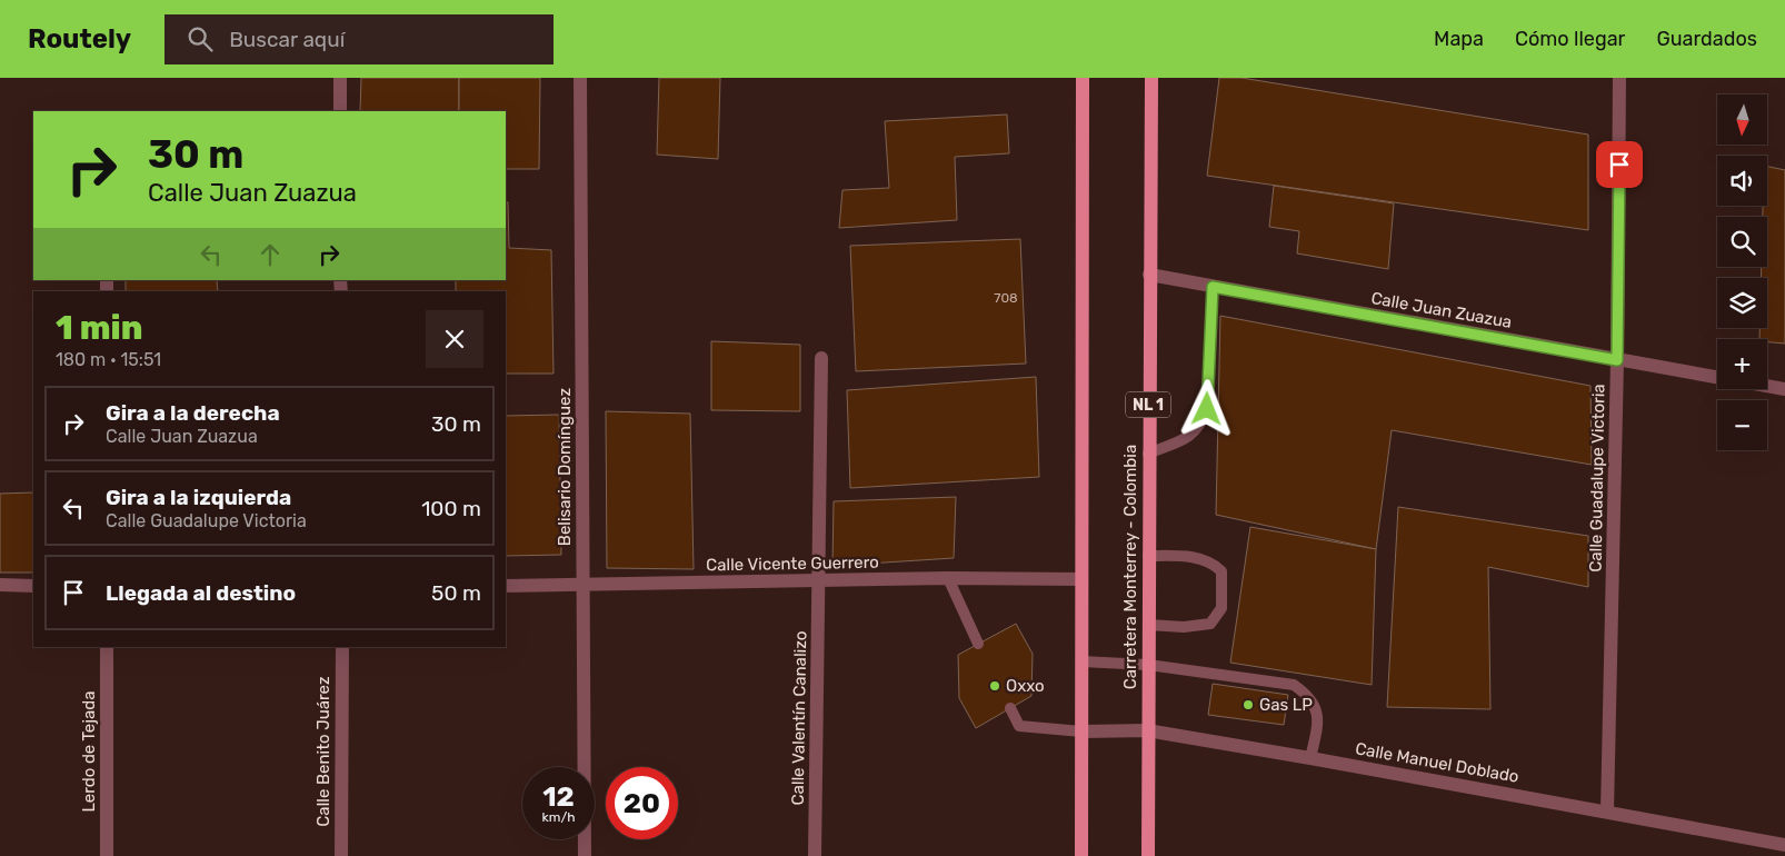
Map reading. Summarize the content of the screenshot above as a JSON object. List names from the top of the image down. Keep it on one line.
{"streets":{"main road":["NL 1","Carretera Monterrey - Colombia"],"street":["Calle Juan Zuazua","Belisario Domínguez","Calle Guadalupe Victoria","Calle Vicente Guerrero","Calle Valentín Canalizo","Lerdo de Tejada","Calle Benito Juárez","Calle Manuel Doblado"]},"crossings":[["Calle Juan Zuazua","Calle Guadalupe Victoria"],["Calle Juan Zuazua","Carretera Monterrey - Colombia"],["Belisario Domínguez","Calle Vicente Guerrero"],["Calle Guadalupe Victoria","Calle Manuel Doblado"],["Calle Vicente Guerrero","Calle Valentín Canalizo"],["Carretera Monterrey - Colombia","Calle Manuel Doblado"]],"places":["Oxxo","Gas LP"],"house_numbers":["708"],"north":"bottom","page":{"header":"Routely","search":"Buscar aquí","nav":["Mapa","Cómo llegar","Guardados"],"map_buttons":["+","−"],"turn":["30 m","Calle Juan Zuazua"],"heading":["1 min","180 m · 15:51"],"list":[{"name":"Gira a la derecha","note":"Calle Juan Zuazua","value":"30 m"},{"name":"Gira a la izquierda","note":"Calle Guadalupe Victoria","value":"100 m"},{"name":"Llegada al destino","value":"50 m"}],"speed":"12 km/h","limit":"20"}}
